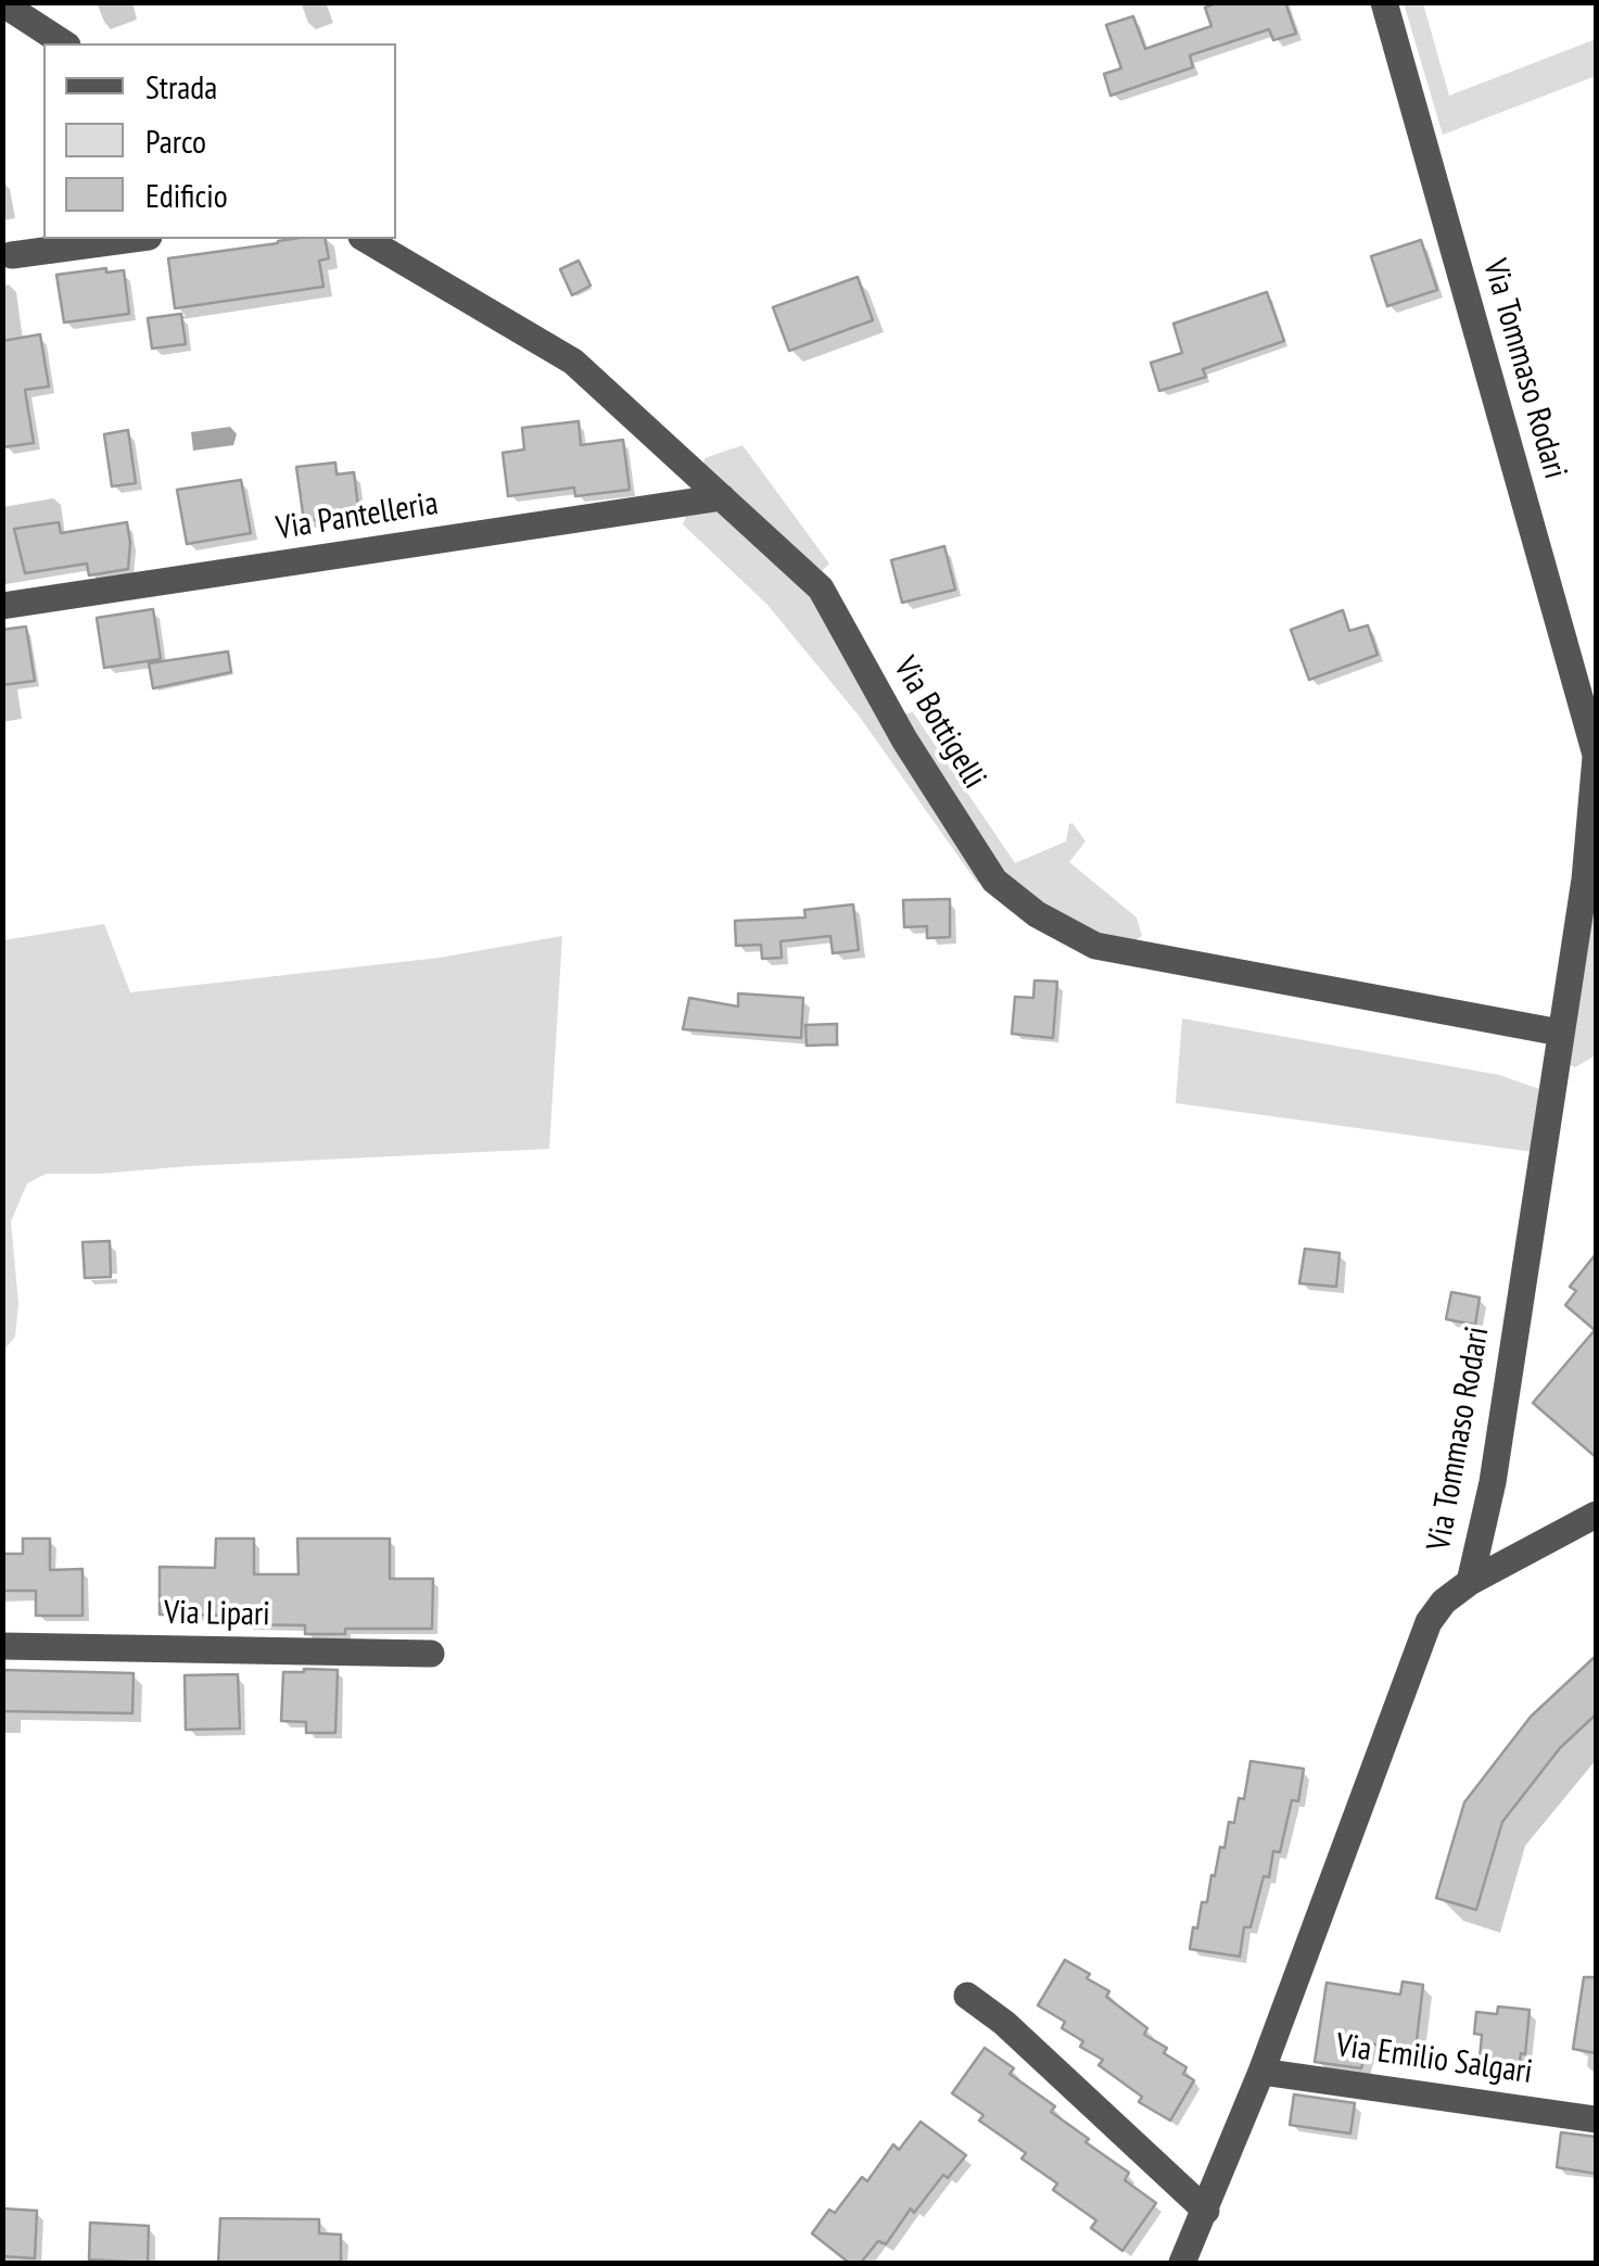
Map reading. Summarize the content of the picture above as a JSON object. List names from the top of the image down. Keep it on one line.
{"streets":{"street":["Via Tommaso Rodari","Via Pantelleria","Via Bottigelli","Via Lipari","Via Emilio Salgari"]},"crossings":[["Via Tommaso Rodari","Via Bottigelli"],["Via Tommaso Rodari","Via Emilio Salgari"],["Via Pantelleria","Via Bottigelli"]],"legend":["Strada","Parco","Edificio"]}
